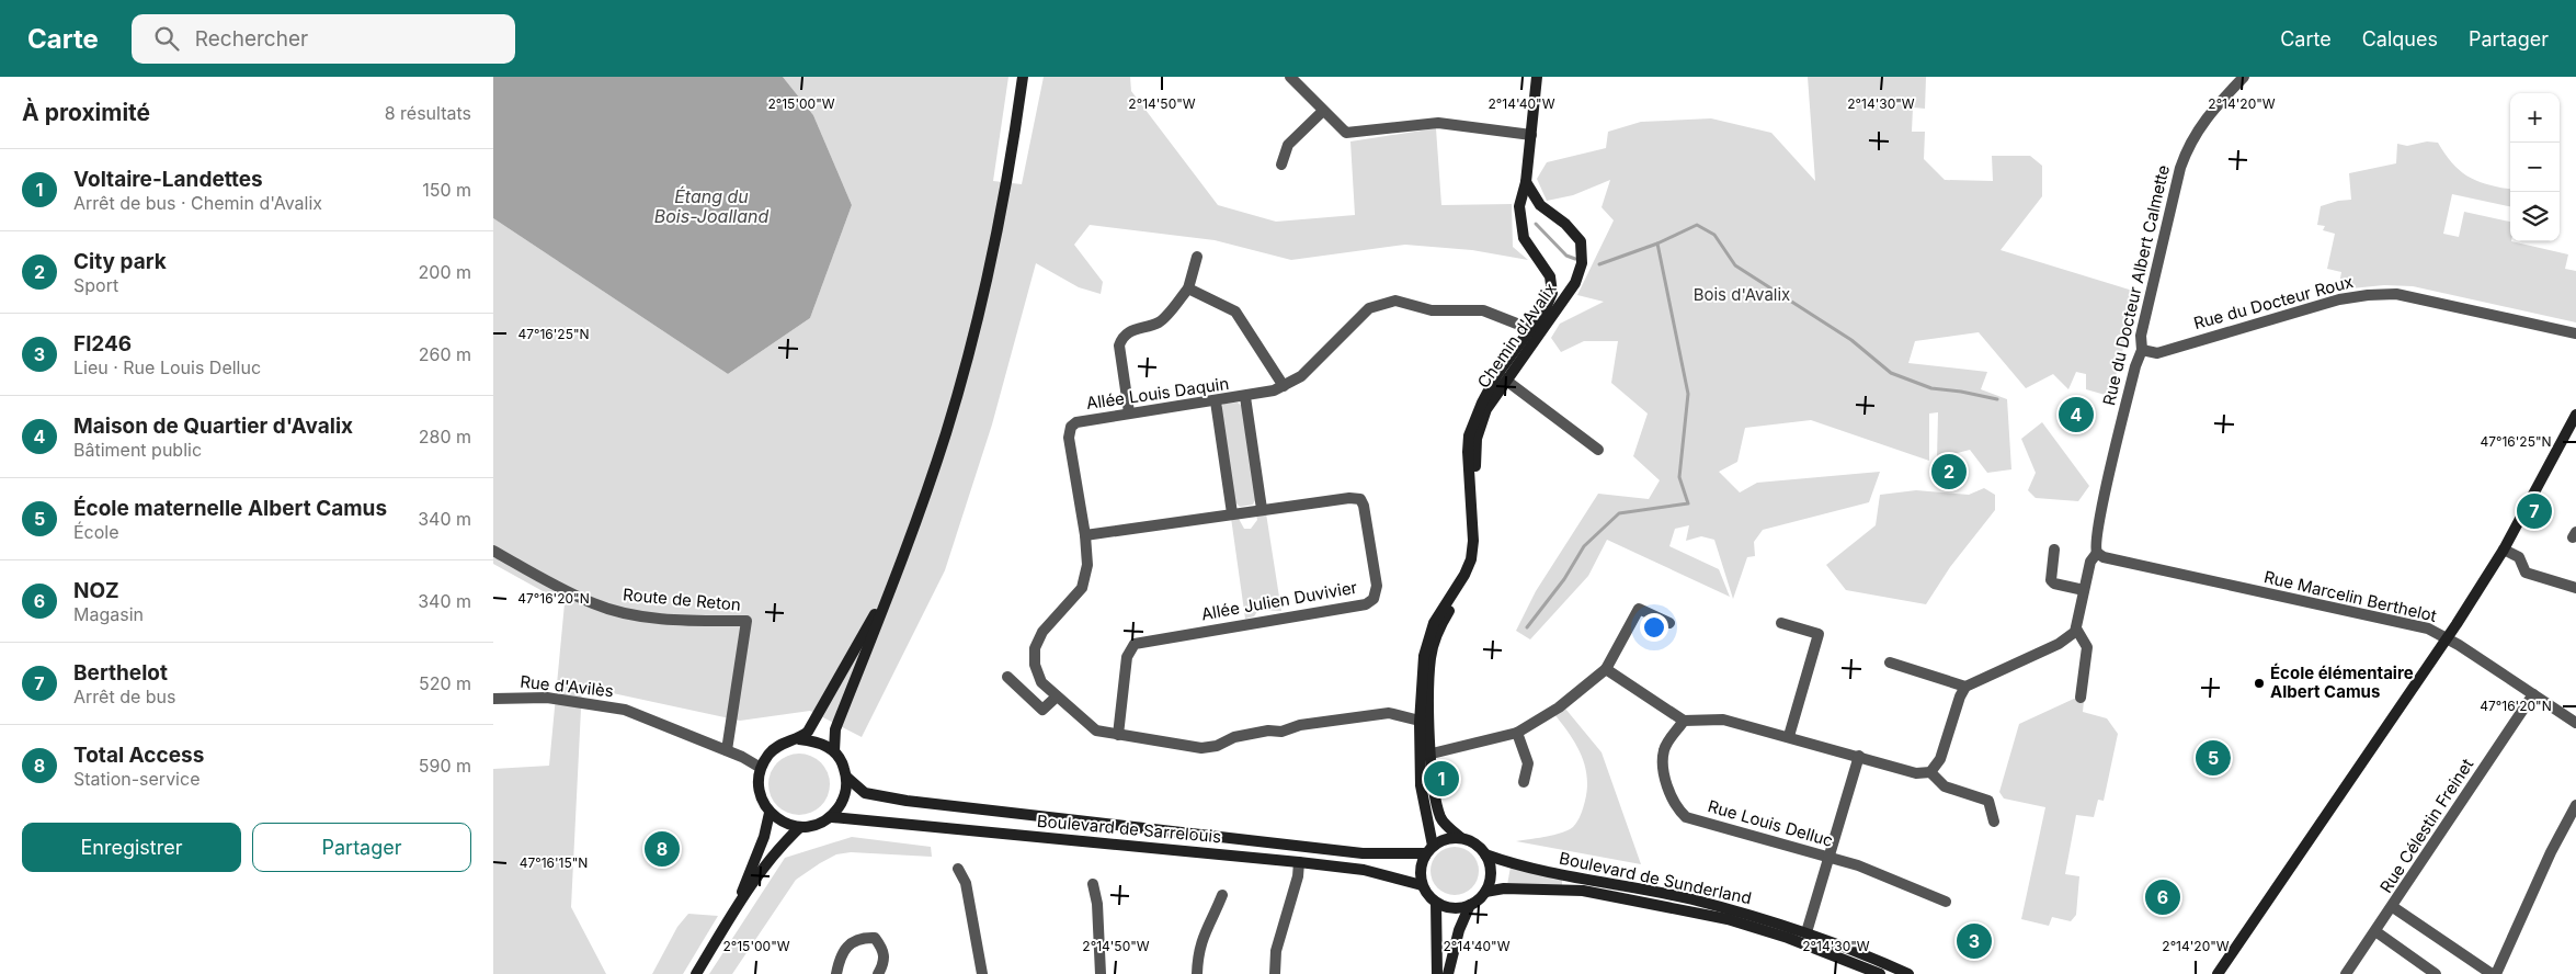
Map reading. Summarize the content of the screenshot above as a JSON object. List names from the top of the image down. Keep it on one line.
{"streets":{"main road":["Chemin d'Avalix","Boulevard de Sarrelouis","Boulevard de Sunderland"],"street":["Rue du Docteur Albert Calmette","Rue du Docteur Roux","Allée Louis Daquin","Rue Marcelin Berthelot","Route de Reton","Allée Julien Duvivier","Rue d'Avilès","Rue Louis Delluc","Rue Célestin Freinet"]},"crossings":[["Rue du Docteur Albert Calmette","Rue du Docteur Roux"],["Rue du Docteur Albert Calmette","Rue Marcelin Berthelot"],["Chemin d'Avalix","Allée Louis Daquin"],["Chemin d'Avalix","Boulevard de Sarrelouis"],["Chemin d'Avalix","Boulevard de Sunderland"],["Allée Louis Daquin","Allée Julien Duvivier"],["Rue Marcelin Berthelot","Rue Célestin Freinet"],["Route de Reton","Rue d'Avilès"],["Boulevard de Sarrelouis","Boulevard de Sunderland"]],"water":["Étang du Bois-Joalland"],"parks":["Bois d'Avalix"],"places":["École élémentaire Albert Camus"],"page":{"header":"Carte","search":"Rechercher","nav":["Carte","Calques","Partager"],"heading":["À proximité","8 résultats"],"map_buttons":["+","−"],"list":[{"mark":"1","name":"Voltaire-Landettes","note":"Arrêt de bus · Chemin d'Avalix","value":"150 m"},{"mark":"2","name":"City park","note":"Sport","value":"200 m"},{"mark":"3","name":"Fl246","note":"Lieu · Rue Louis Delluc","value":"260 m"},{"mark":"4","name":"Maison de Quartier d'Avalix","note":"Bâtiment public","value":"280 m"},{"mark":"5","name":"École maternelle Albert Camus","note":"École","value":"340 m"},{"mark":"6","name":"NOZ","note":"Magasin","value":"340 m"},{"mark":"7","name":"Berthelot","note":"Arrêt de bus","value":"520 m"},{"mark":"8","name":"Total Access","note":"Station-service","value":"590 m"}],"pins":["4","2","7","5","1","8","6","3"],"buttons":["Enregistrer","Partager"]},"coordinates":["2°15'00\"W","2°14'50\"W","2°14'40\"W","2°14'30\"W","2°14'20\"W","47°16'25\"N","47°16'20\"N","47°16'15\"N"]}
